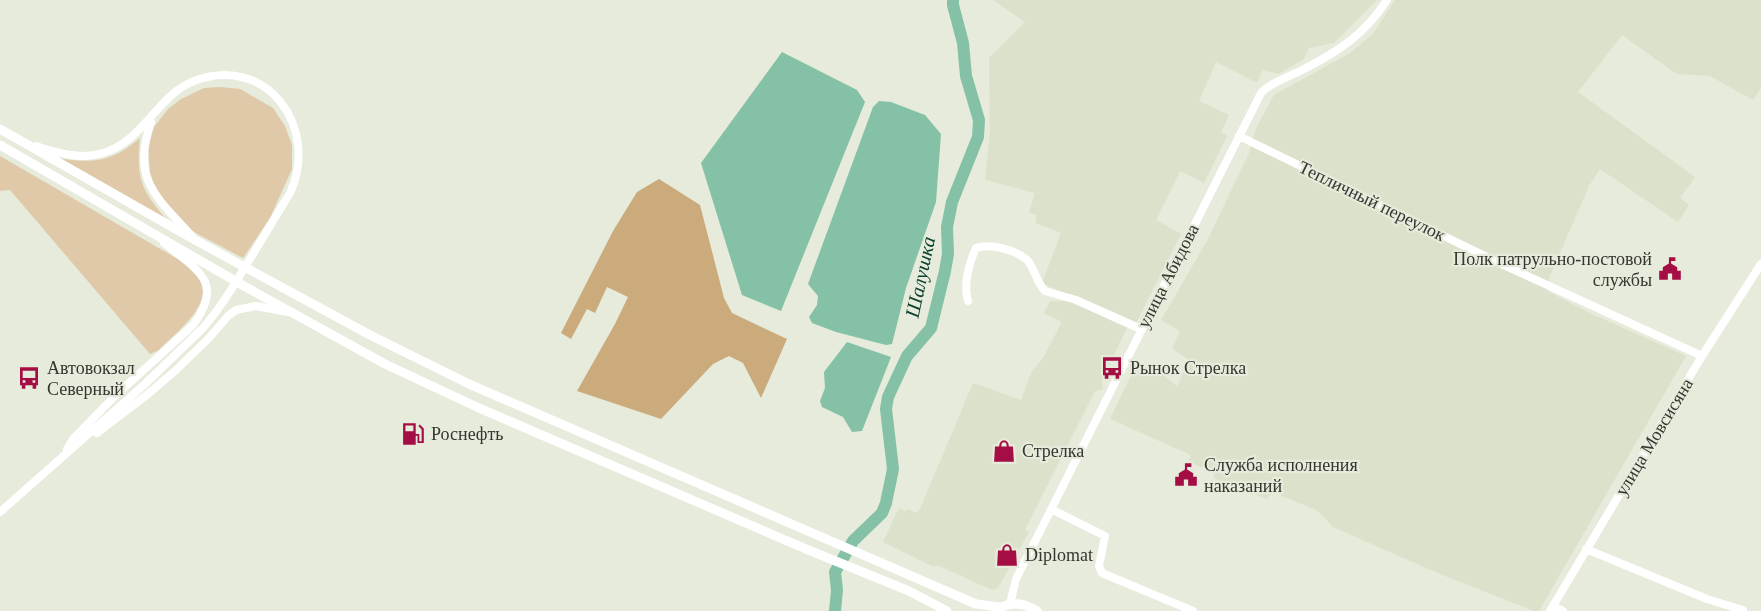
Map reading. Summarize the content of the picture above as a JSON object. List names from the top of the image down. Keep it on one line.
{"streets":{"street":["Тепличный переулок","улица Абидова","улица Мовсисяна"]},"crossings":[["Тепличный переулок","улица Абидова"],["Тепличный переулок","улица Мовсисяна"]],"water":["Шалушка"],"places":{"public building":["Полк патрульно-постовой службы","Служба исполнения наказаний"],"bus stop":["Рынок Стрелка","Автовокзал Северный"],"fuel station":["Роснефть"],"shop":["Стрелка","Diplomat"]}}
